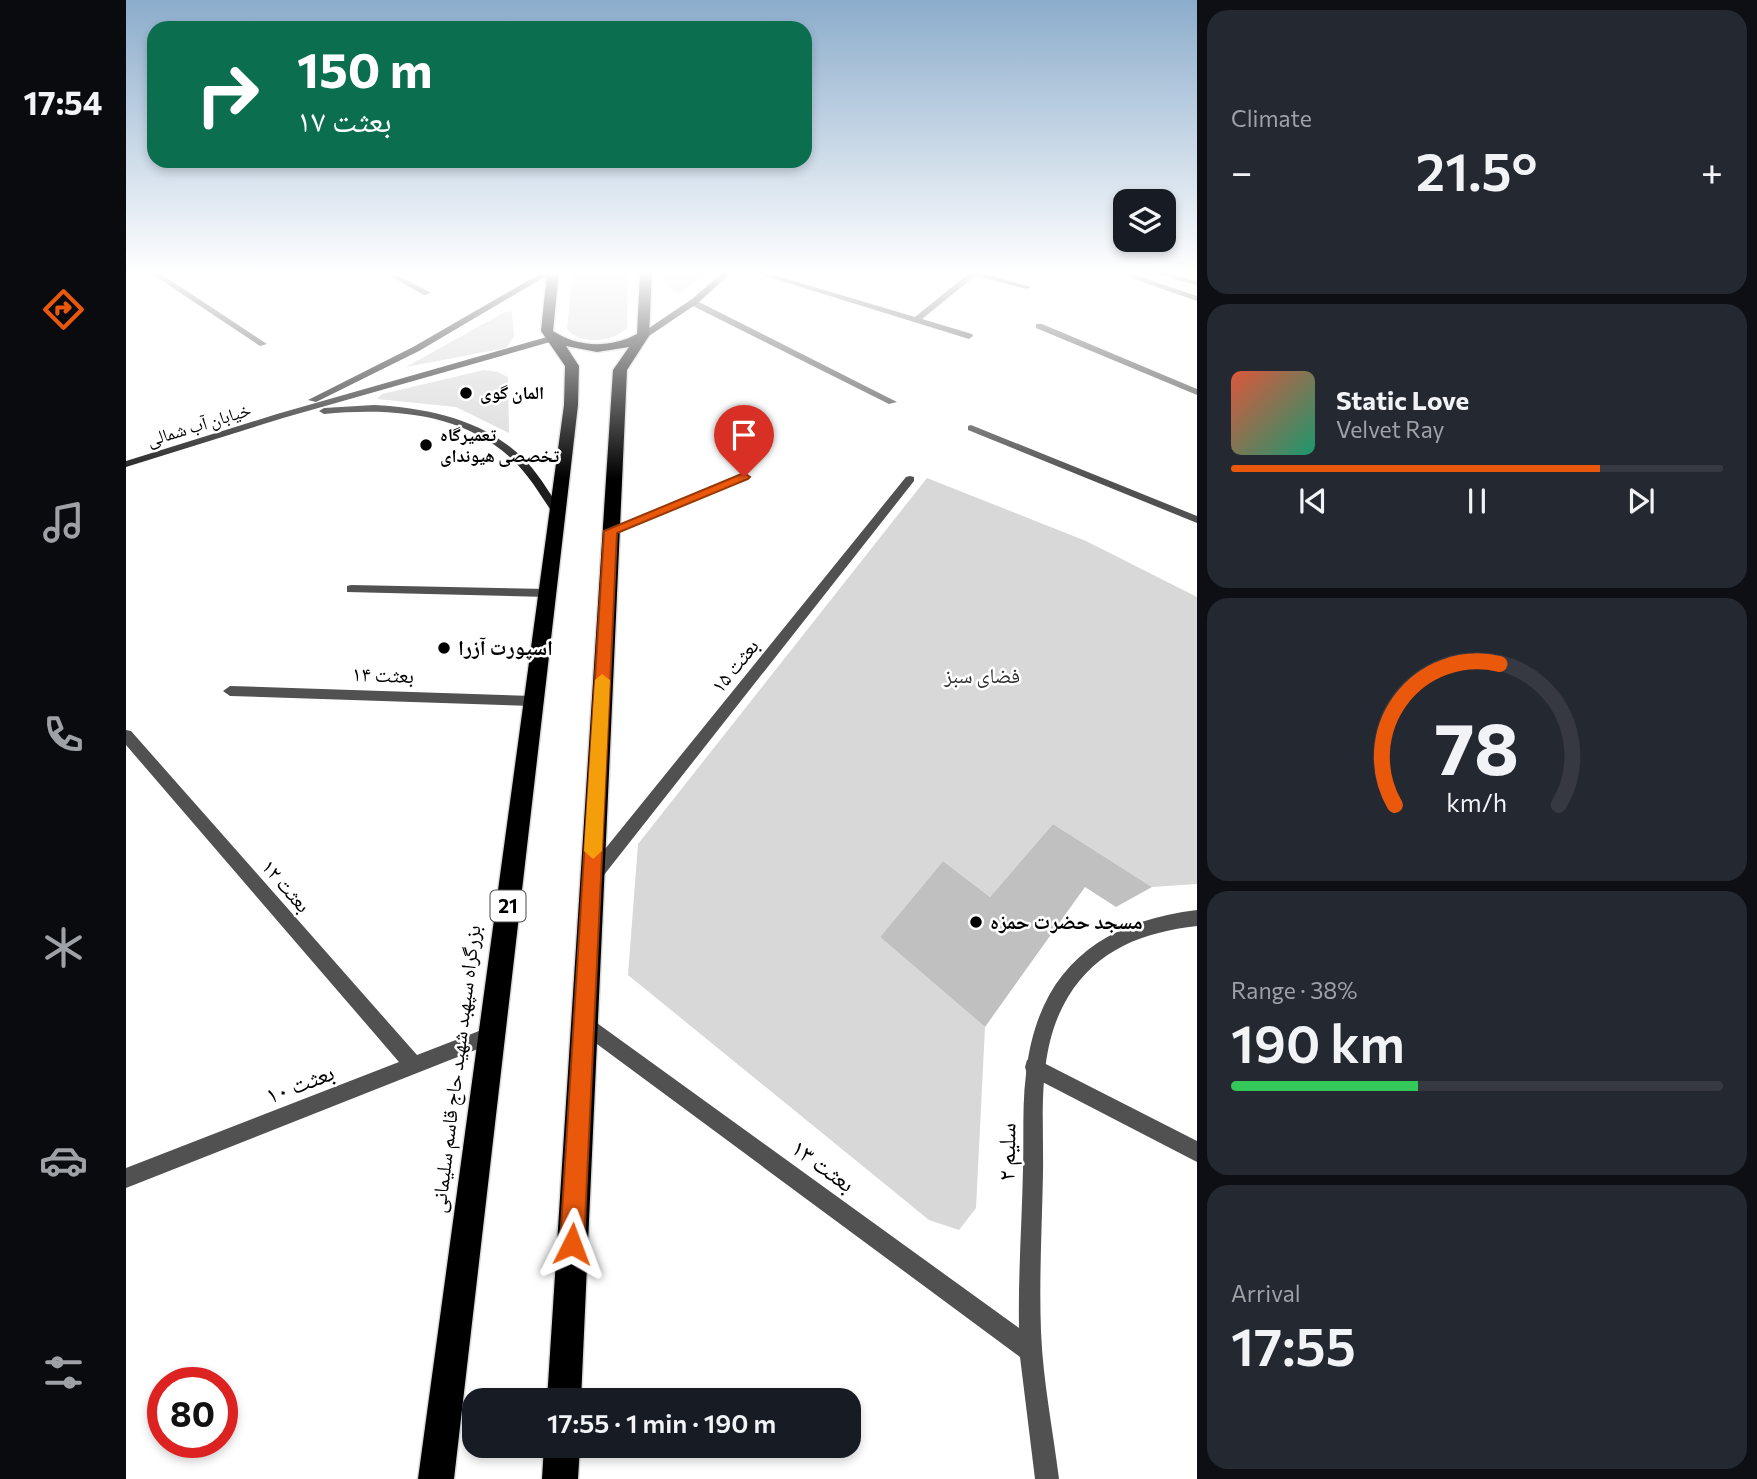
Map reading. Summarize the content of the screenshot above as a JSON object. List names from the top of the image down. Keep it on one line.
{"streets":{"highway":["21","بزرگراه سپهبد شهید حاج قاسم سلیمانی"],"main road":["خیابان آب شمالی"],"street":["بعثت ۱۵","بعثت ۱۴","بعثت ۱۲","بعثت ۱۰","سلیم ۲","بعثت ۱۳"]},"crossings":[["بعثت ۱۴","بزرگراه سپهبد شهید حاج قاسم سلیمانی"],["بعثت ۱۲","بعثت ۱۰"],["بزرگراه سپهبد شهید حاج قاسم سلیمانی","بعثت ۱۰"],["سلیم ۲","بعثت ۱۳"]],"parks":["فضای سبز"],"places":["المان گوی","تعمیرگاه تخصصی هیوندای","اسپورت آزرا","مسجد حضرت حمزه"],"page":{"tabs":"17:54","tile":["Climate",["Range · 38%","190 km"],["Arrival","17:55"]],"turn":["150 m","بعثت ۱۷"],"heat":["−","21.5°","+"],"song":["Static Love","Velvet Ray"],"limit":"80","trip":"17:55 · 1 min · 190 m","gauge":["78","km/h"]}}
